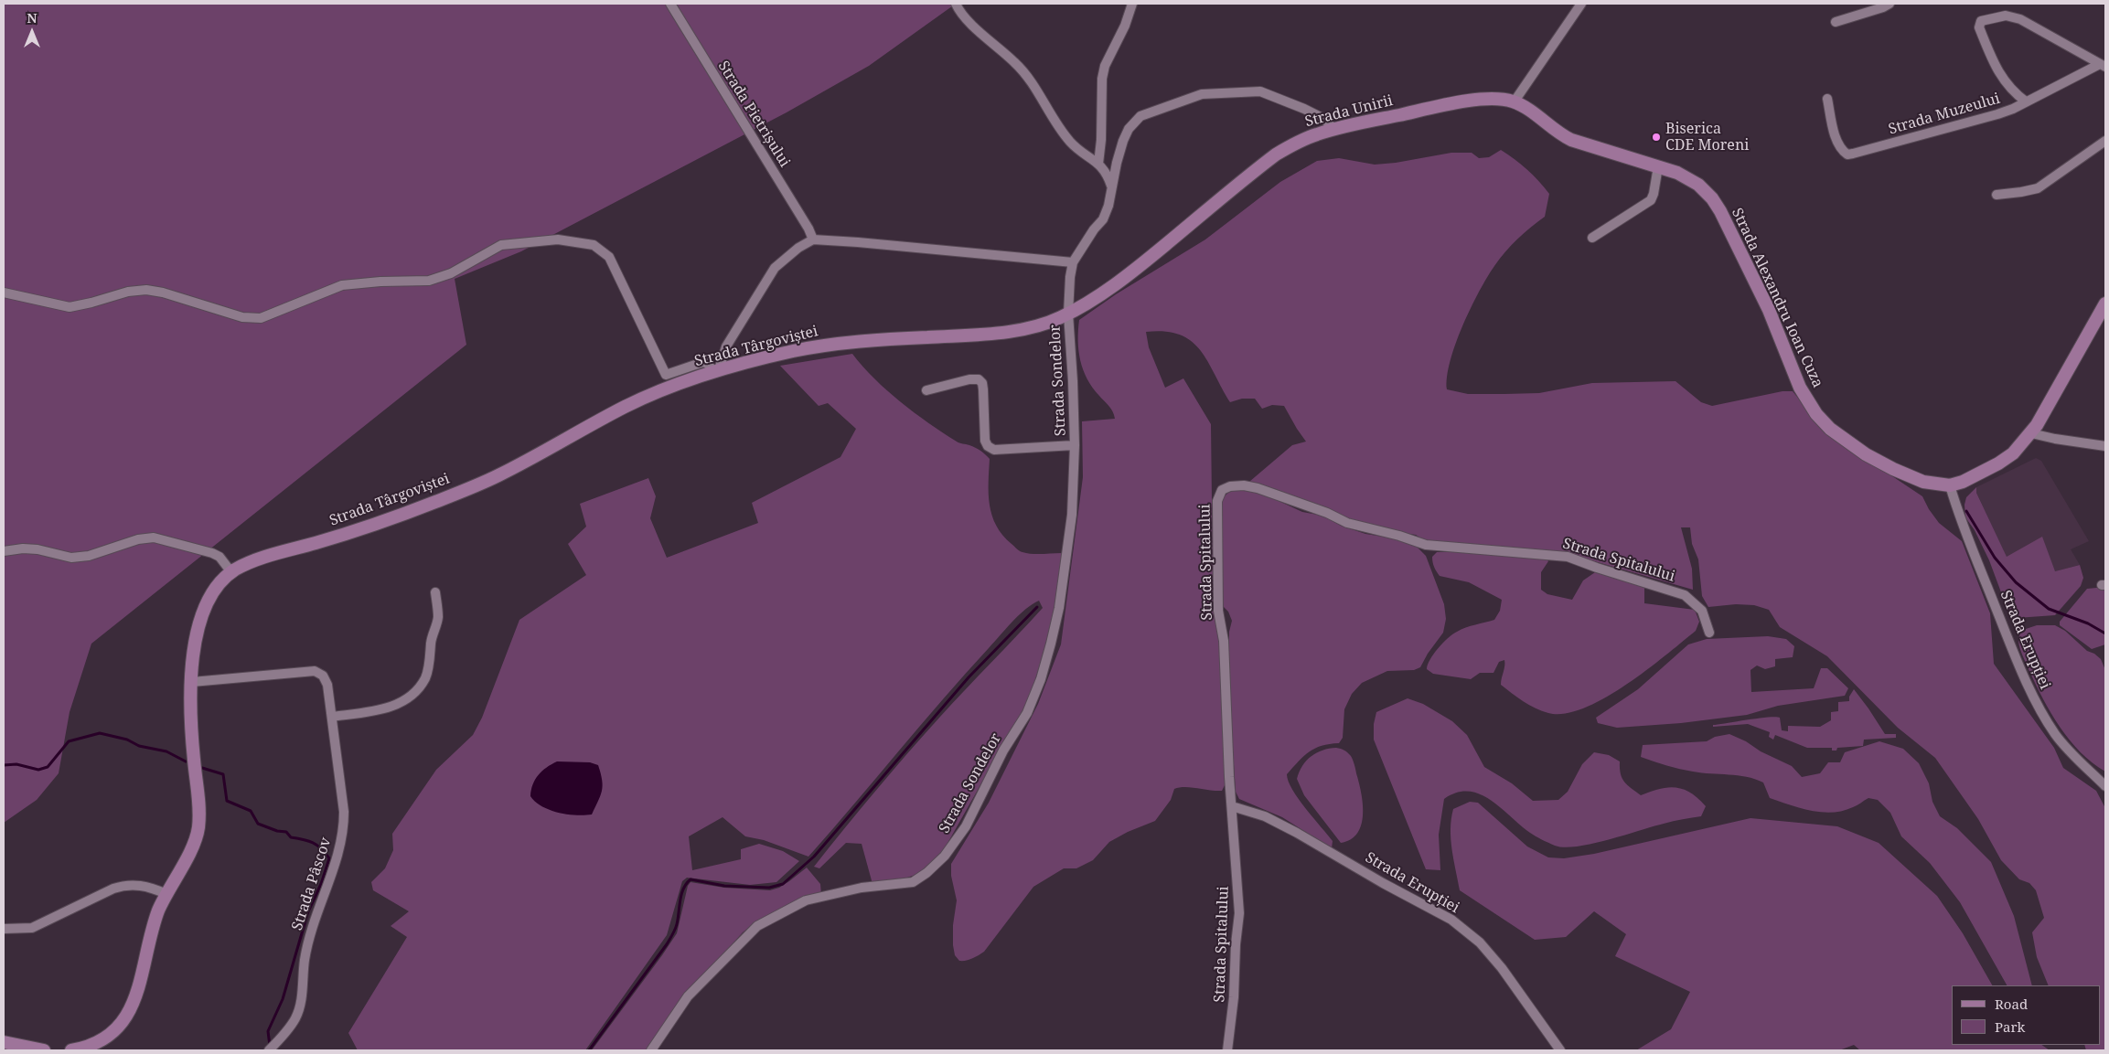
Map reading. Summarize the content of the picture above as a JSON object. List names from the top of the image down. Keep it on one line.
{"streets":{"main road":["Strada Unirii","Strada Alexandru Ioan Cuza","Strada Târgoviștei"],"street":["Strada Pietrișului","Strada Muzeului","Strada Sondelor","Strada Spitalului","Strada Erupției","Strada Pâscov"]},"crossings":[["Strada Unirii","Strada Alexandru Ioan Cuza"],["Strada Unirii","Strada Târgoviștei"],["Strada Unirii","Strada Sondelor"],["Strada Alexandru Ioan Cuza","Strada Erupției"],["Strada Târgoviștei","Strada Sondelor"],["Strada Târgoviștei","Strada Pâscov"],["Strada Spitalului","Strada Erupției"]],"places":["Biserica CDE Moreni"],"legend":["Road","Park"],"north":"top"}
